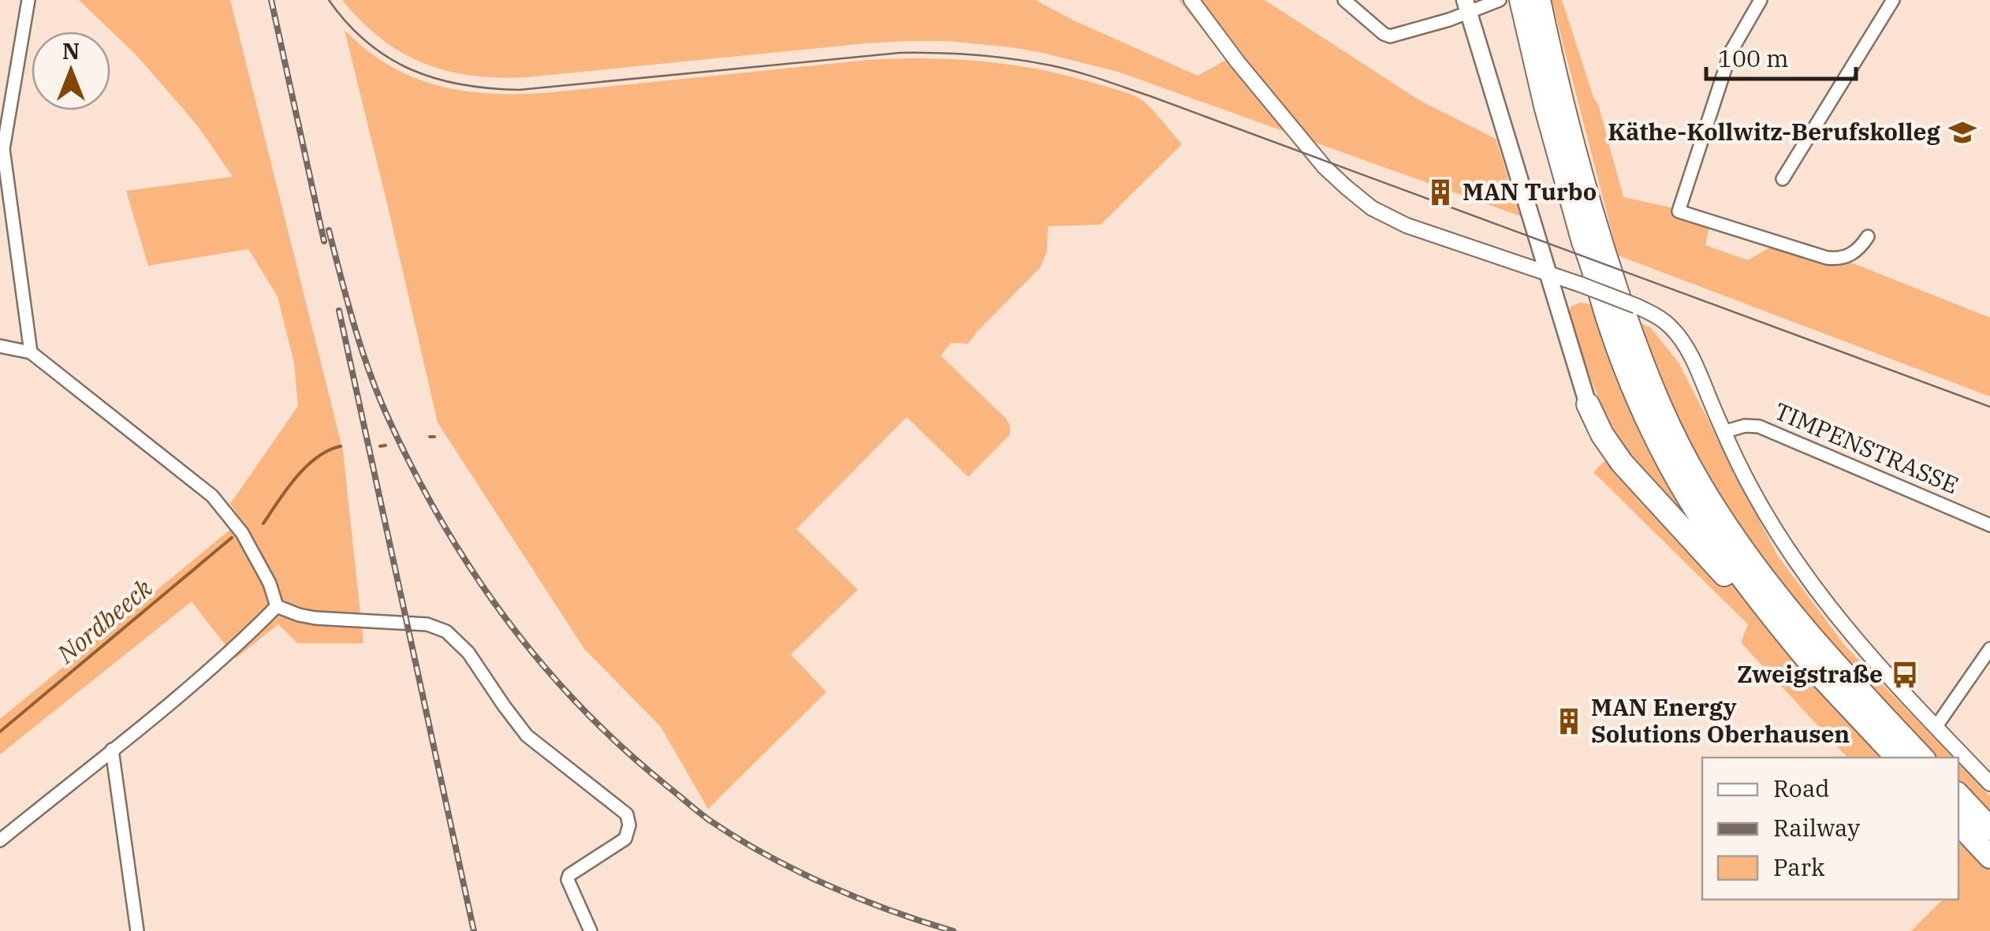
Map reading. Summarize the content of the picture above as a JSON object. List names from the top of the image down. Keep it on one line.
{"streets":{"street":["TIMPENSTRASSE"]},"water":["Nordbeeck"],"places":{"school or university":["Käthe-Kollwitz-Berufskolleg"],"building":["MAN Turbo","MAN Energy Solutions Oberhausen"],"bus stop":["Zweigstraße"]},"legend":["Road","Railway","Park"],"scale_bar":"100 m","north":"top"}
